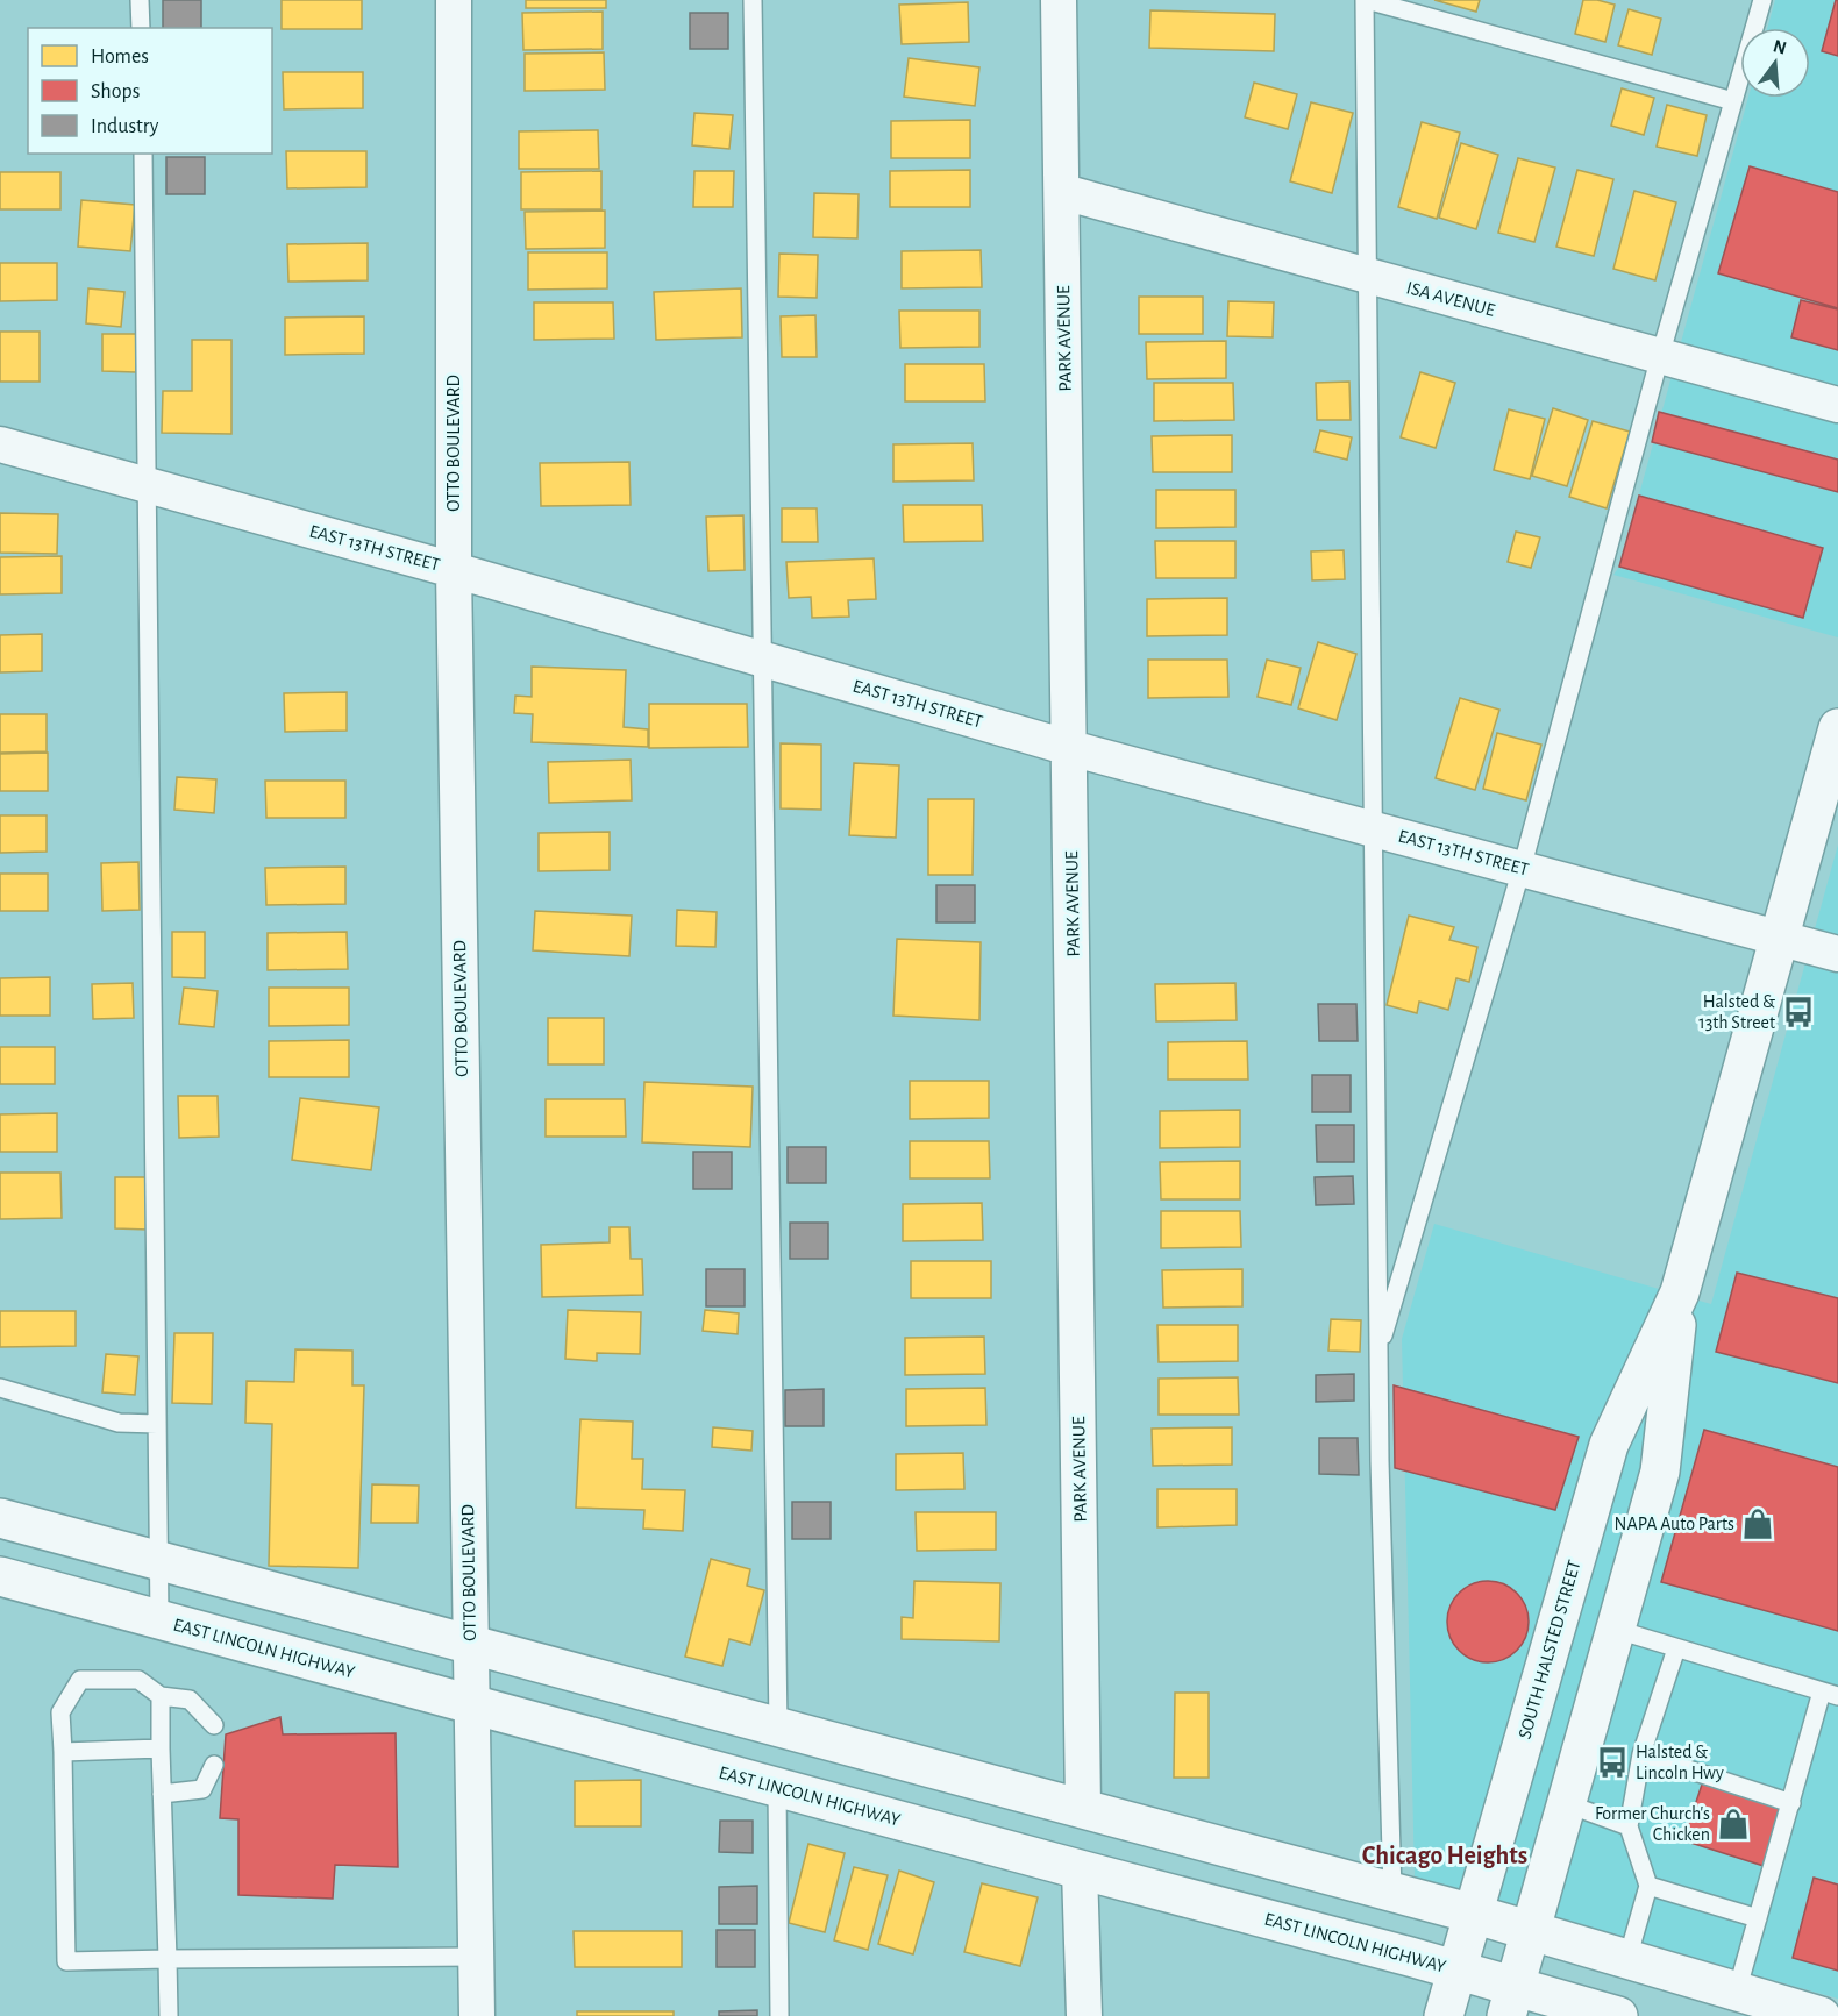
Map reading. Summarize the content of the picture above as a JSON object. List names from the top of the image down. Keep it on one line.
{"streets":{"main road":["EAST LINCOLN HIGHWAY","SOUTH HALSTED STREET"],"street":["ISA AVENUE","PARK AVENUE","OTTO BOULEVARD","EAST 13TH STREET"]},"crossings":[["ISA AVENUE","PARK AVENUE"],["PARK AVENUE","EAST 13TH STREET"],["OTTO BOULEVARD","EAST 13TH STREET"],["OTTO BOULEVARD","EAST LINCOLN HIGHWAY"],["EAST 13TH STREET","SOUTH HALSTED STREET"],["EAST LINCOLN HIGHWAY","SOUTH HALSTED STREET"]],"districts":["Chicago Heights"],"places":{"bus stop":["Halsted & 13th Street","Halsted & Lincoln Hwy"],"shop":["NAPA Auto Parts","Former Church's Chicken"]},"legend":["Homes","Shops","Industry"],"north":"top"}
